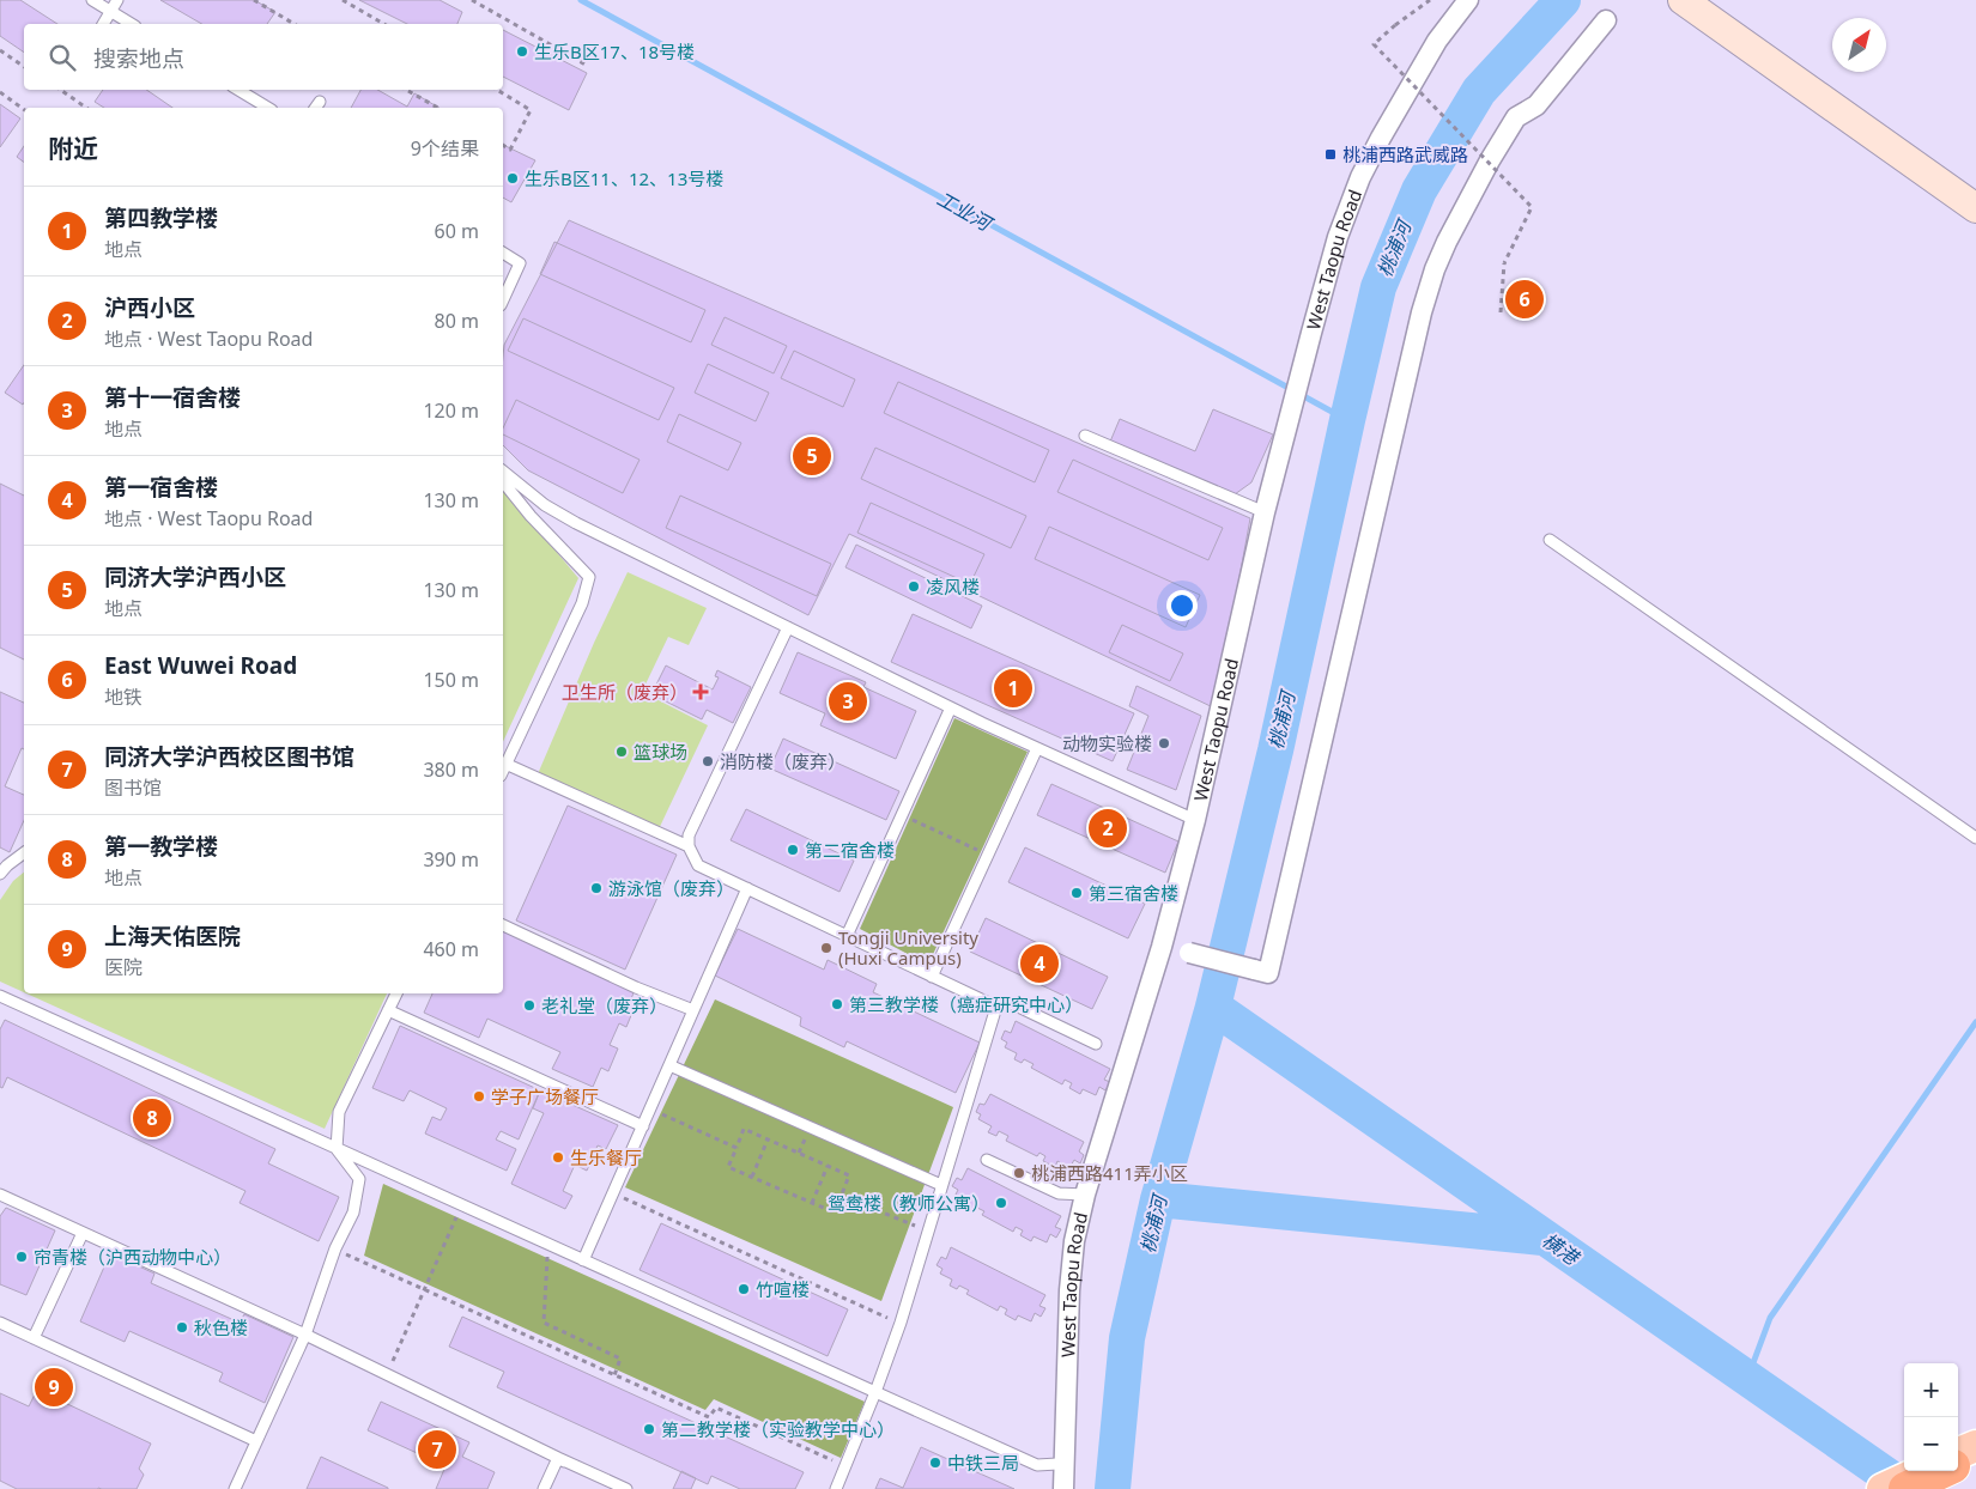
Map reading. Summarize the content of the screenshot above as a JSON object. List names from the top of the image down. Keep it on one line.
{"streets":{"street":["West Taopu Road"]},"water":["工业河","桃浦河","横港"],"places":{"other":["生乐B区17、18号楼","生乐B区11、12、13号楼","凌风楼","动物实验楼","篮球场","消防楼（废弃）","第二宿舍楼","游泳馆（废弃）","第三宿舍楼","Tongji University (Huxi Campus)","第三教学楼（癌症研究中心）","老礼堂（废弃）","学子广场餐厅","生乐餐厅","桃浦西路411弄小区","鸳鸯楼（教师公寓）","帘青楼（沪西动物中心）","竹喧楼","秋色楼","第二教学楼（实验教学中心）","中铁三局"],"transit":["桃浦西路武威路"],"health":["卫生所（废弃）"]},"north":"top right","page":{"search":"搜索地点","heading":["附近","9个结果"],"list":[{"mark":"1","name":"第四教学楼","note":"地点","value":"60 m"},{"mark":"2","name":"沪西小区","note":"地点 · West Taopu Road","value":"80 m"},{"mark":"3","name":"第十一宿舍楼","note":"地点","value":"120 m"},{"mark":"4","name":"第一宿舍楼","note":"地点 · West Taopu Road","value":"130 m"},{"mark":"5","name":"同济大学沪西小区","note":"地点","value":"130 m"},{"mark":"6","name":"East Wuwei Road","note":"地铁","value":"150 m"},{"mark":"7","name":"同济大学沪西校区图书馆","note":"图书馆","value":"380 m"},{"mark":"8","name":"第一教学楼","note":"地点","value":"390 m"},{"mark":"9","name":"上海天佑医院","note":"医院","value":"460 m"}],"pins":["6","5","1","3","2","4","8","9","7"],"map_buttons":["+","−"]}}
